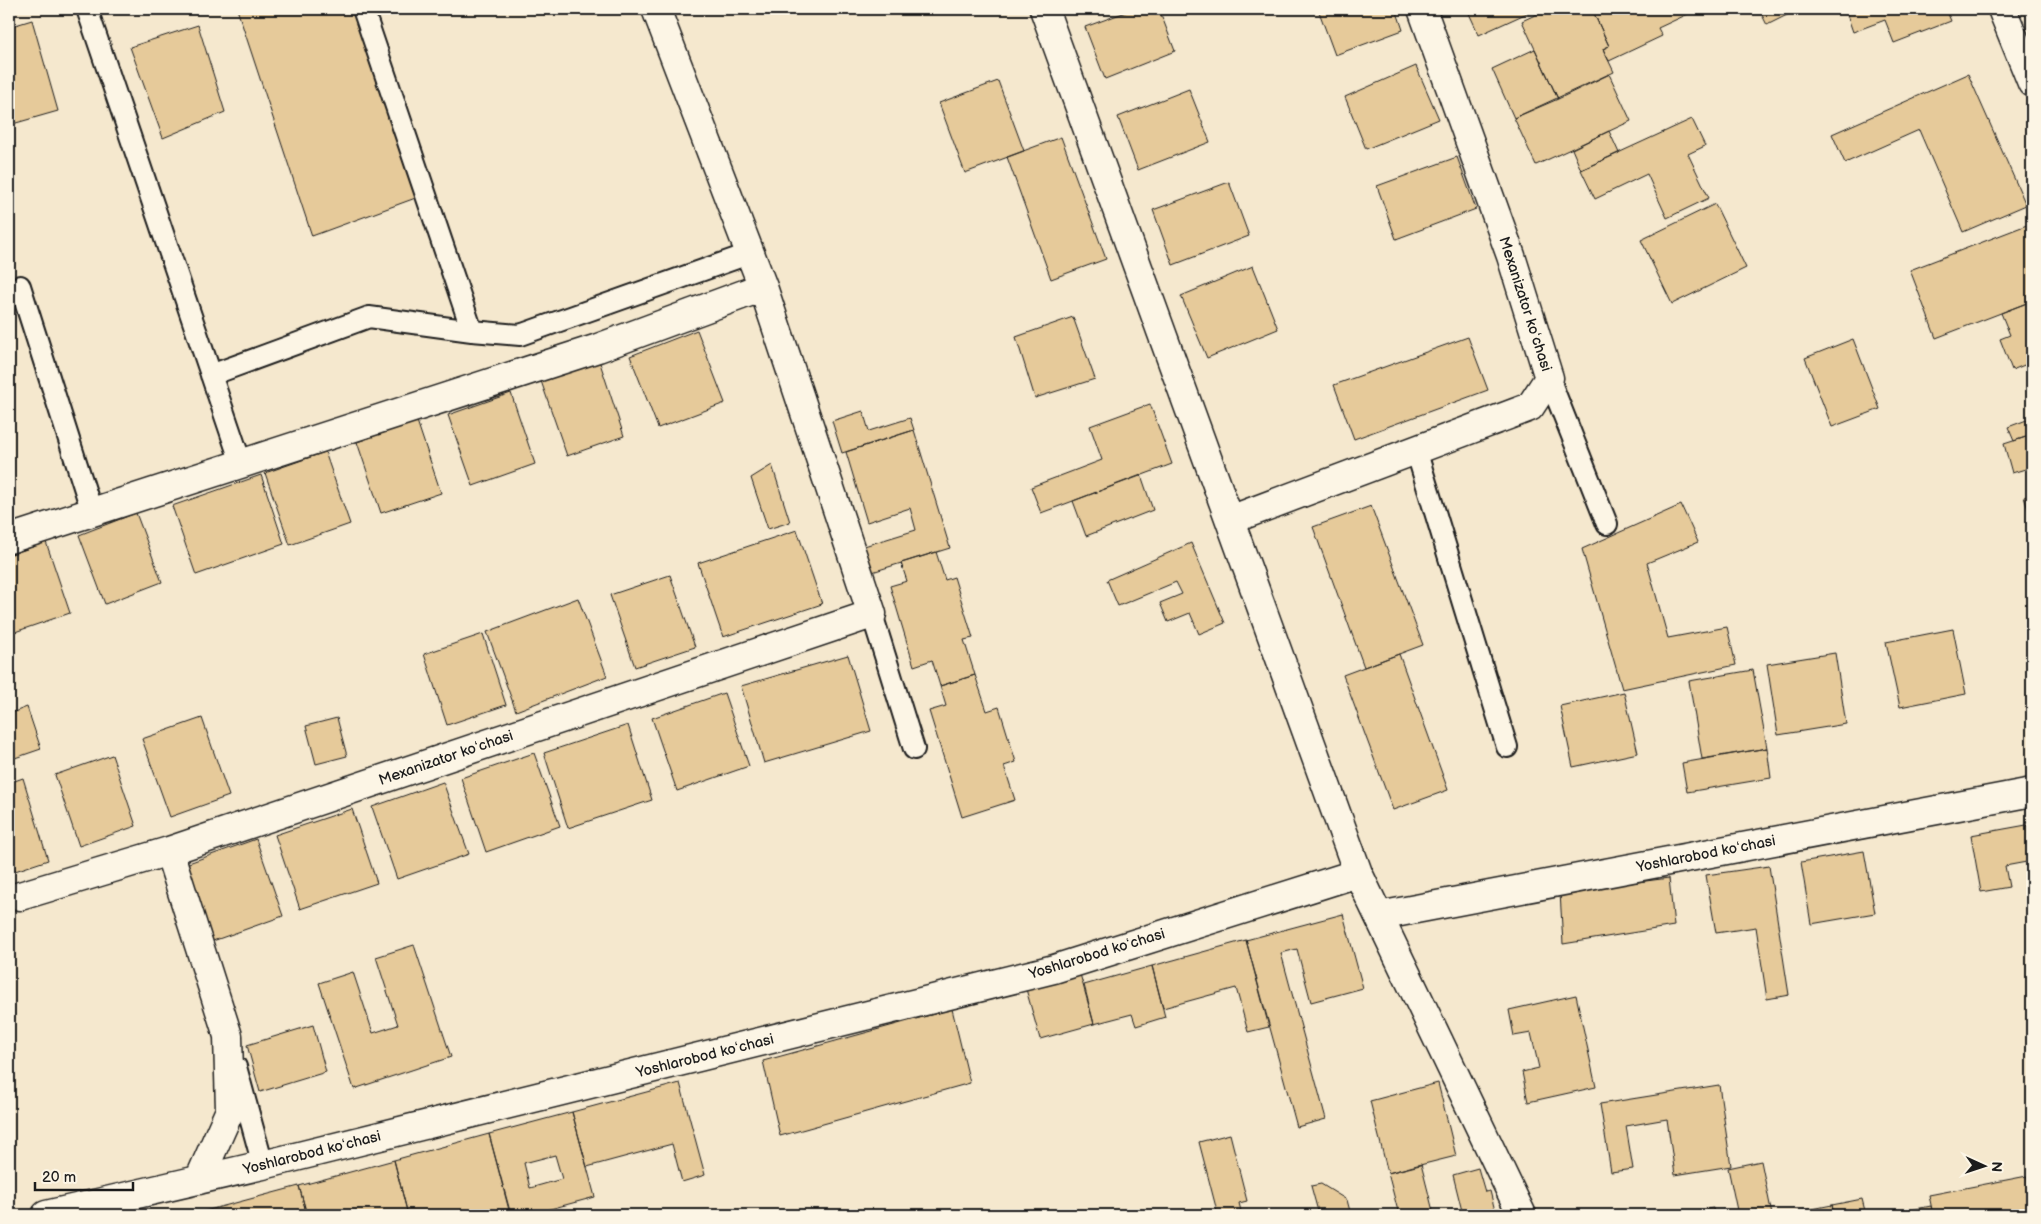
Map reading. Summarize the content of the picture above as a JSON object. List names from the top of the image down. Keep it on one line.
{"streets":{"street":["Mexanizator koʻchasi","Yoshlarobod koʻchasi"]},"scale_bar":"20 m","north":"right"}
